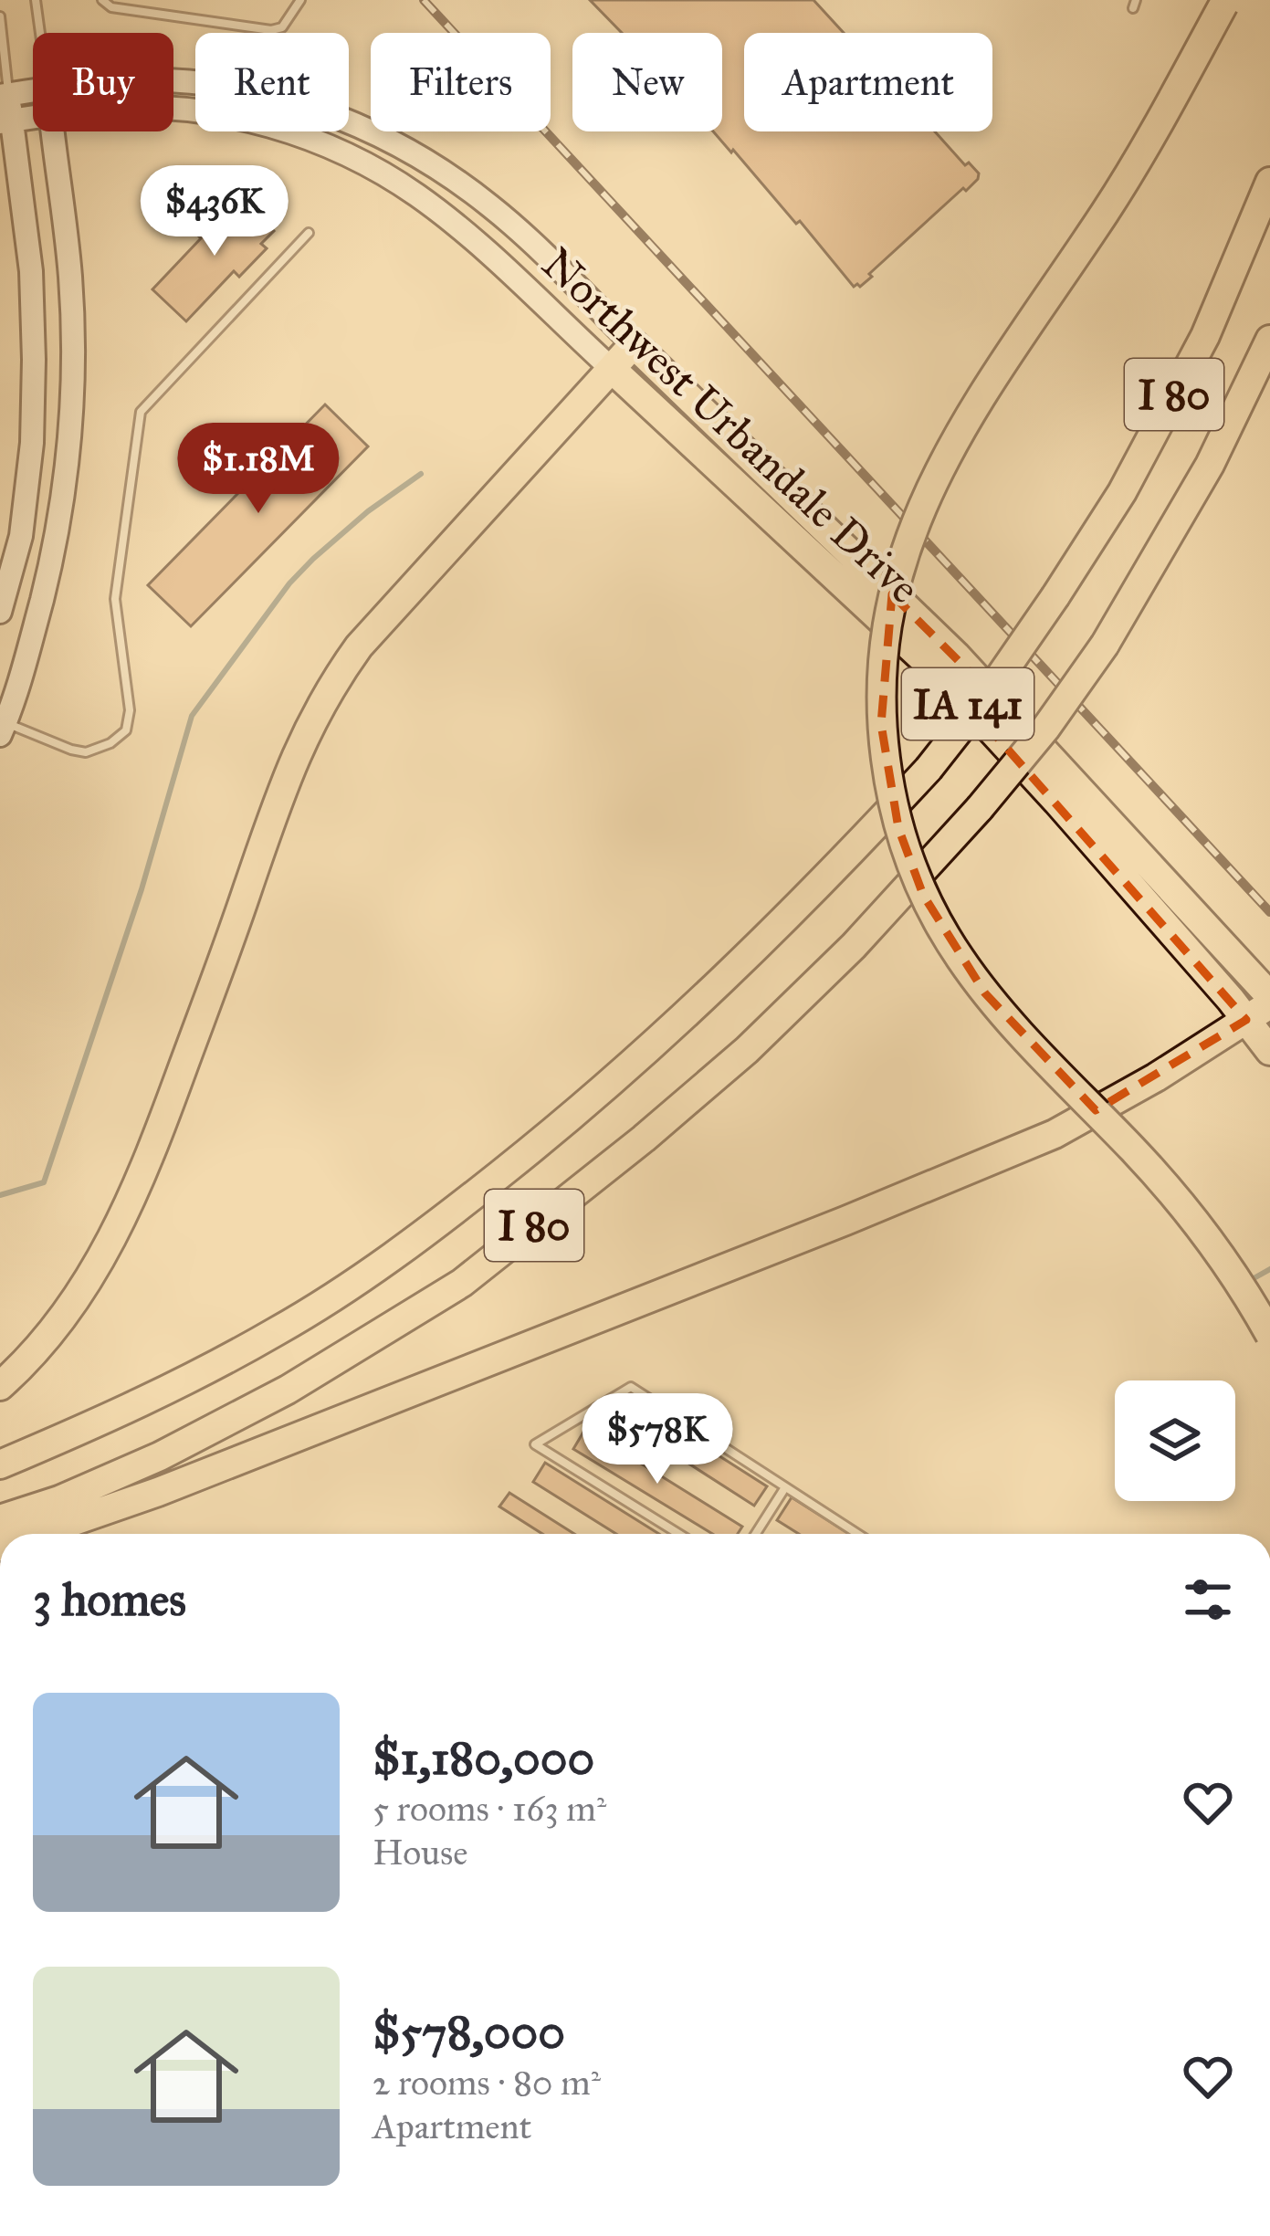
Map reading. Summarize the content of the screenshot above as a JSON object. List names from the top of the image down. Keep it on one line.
{"streets":{"highway":["I 80","Northwest Urbandale Drive","IA 141"]},"page":{"chip":["Buy","Rent","Filters","New","Apartment"],"price":["$436K","$1.18M","$578K"],"heading":"3 homes","list":[{"name":"$1,180,000","note":"5 rooms · 163 m² · House"},{"name":"$578,000","note":"2 rooms · 80 m² · Apartment"}]}}
